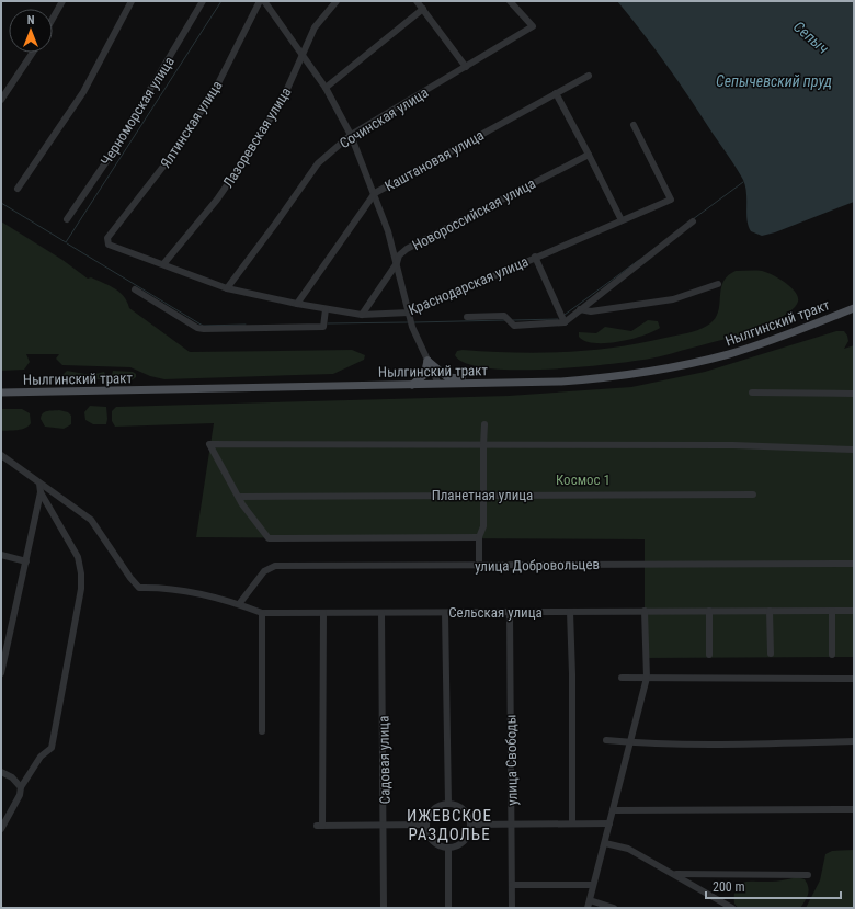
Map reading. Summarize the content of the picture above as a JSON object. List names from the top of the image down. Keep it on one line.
{"streets":{"main road":["Нылгинский тракт"],"street":["Черноморская улица","Сочинская улица","Ялтинская улица","Лазоревская улица","Каштановая улица","Новороссийская улица","Краснодарская улица","Планетная улица","улица Добровольцев","Сельская улица","Садовая улица","улица Свободы"]},"crossings":[["Сочинская улица","Краснодарская улица"],["Ялтинская улица","Краснодарская улица"],["Лазоревская улица","Краснодарская улица"],["Каштановая улица","Краснодарская улица"],["Новороссийская улица","Краснодарская улица"],["улица Добровольцев","Сельская улица"],["Сельская улица","Садовая улица"],["Сельская улица","улица Свободы"]],"districts":["ИЖЕВСКОЕ РАЗДОЛЬЕ"],"water":["Сепыч","Сепычевский пруд"],"parks":["Космос 1"],"scale_bar":"200 m","north":"top"}
